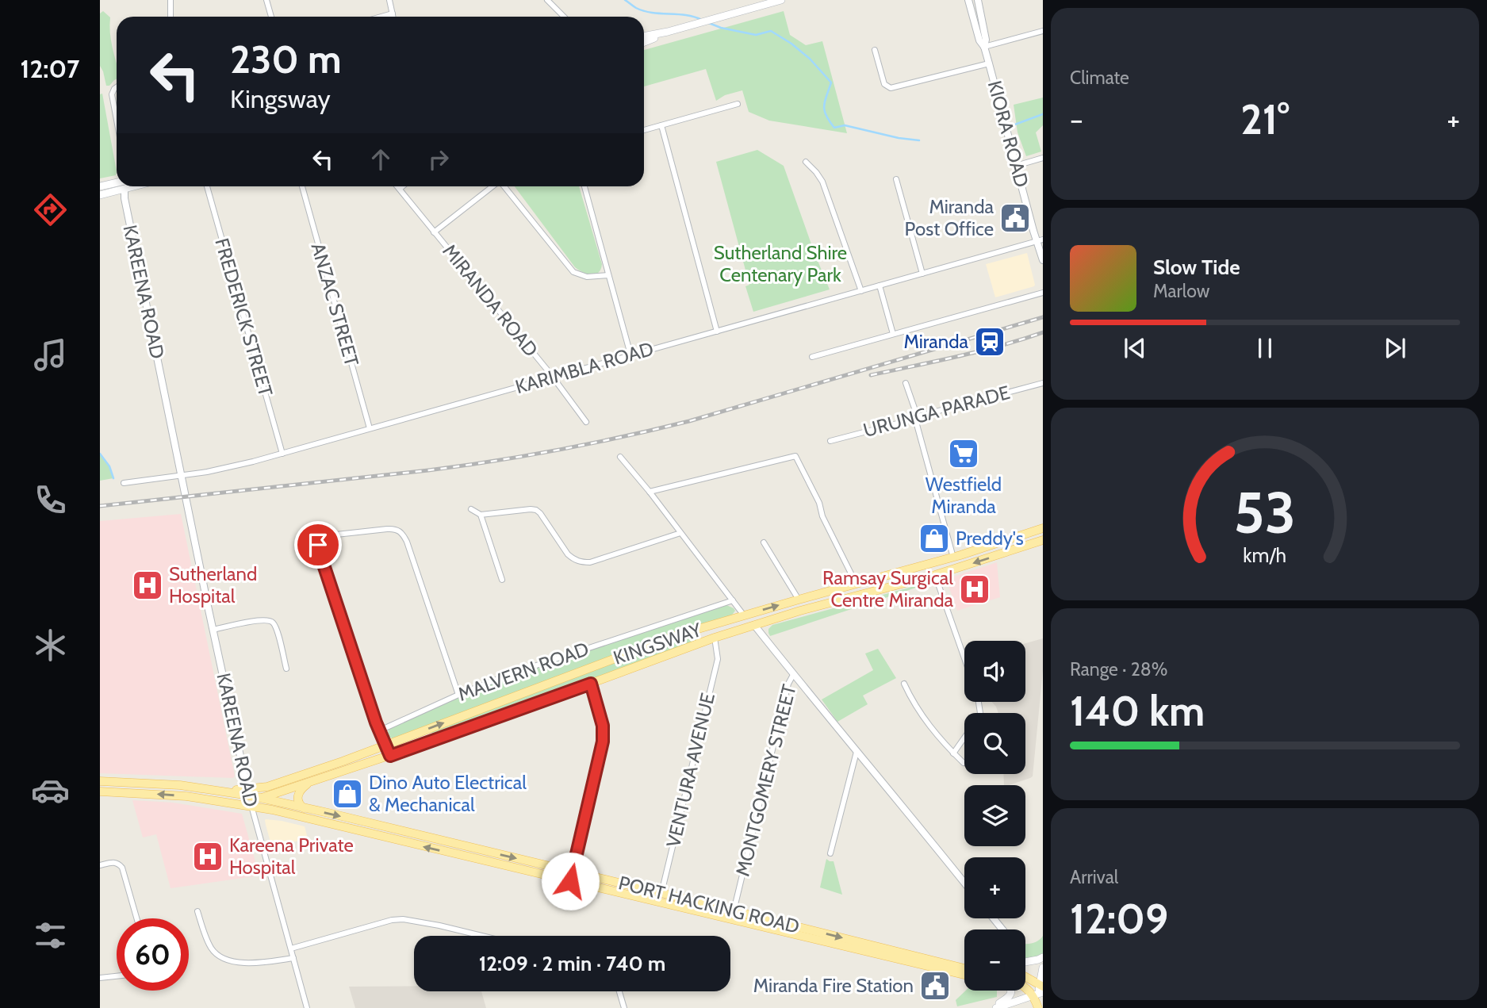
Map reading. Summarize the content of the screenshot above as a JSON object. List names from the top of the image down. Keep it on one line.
{"streets":{"main road":["KINGSWAY","VENTURA AVENUE","PORT HACKING ROAD"],"street":["KIORA ROAD","KAREENA ROAD","MIRANDA ROAD","ANZAC STREET","FREDERICK STREET","KARIMBLA ROAD","URUNGA PARADE","MALVERN ROAD","MONTGOMERY STREET"]},"crossings":[["KIORA ROAD","KARIMBLA ROAD"],["KAREENA ROAD","KARIMBLA ROAD"],["KAREENA ROAD","KINGSWAY"],["KAREENA ROAD","PORT HACKING ROAD"],["MIRANDA ROAD","KARIMBLA ROAD"],["ANZAC STREET","KARIMBLA ROAD"],["FREDERICK STREET","KARIMBLA ROAD"],["KINGSWAY","VENTURA AVENUE"],["KINGSWAY","PORT HACKING ROAD"],["VENTURA AVENUE","PORT HACKING ROAD"],["MONTGOMERY STREET","PORT HACKING ROAD"]],"parks":["Sutherland Shire Centenary Park"],"places":{"public building":["Miranda Post Office","Miranda Fire Station"],"station":["Miranda"],"supermarket":["Westfield Miranda"],"shop":["Preddy's","Dino Auto Electrical & Mechanical"],"hospital":["Sutherland Hospital","Ramsay Surgical Centre Miranda","Kareena Private Hospital"]},"page":{"tabs":"12:07","tile":["Climate",["Range · 28%","140 km"],["Arrival","12:09"]],"turn":["230 m","Kingsway"],"heat":["−","21°","+"],"song":["Slow Tide","Marlow"],"map_buttons":["+","−"],"limit":"60","trip":"12:09 · 2 min · 740 m","gauge":["53","km/h"]}}
